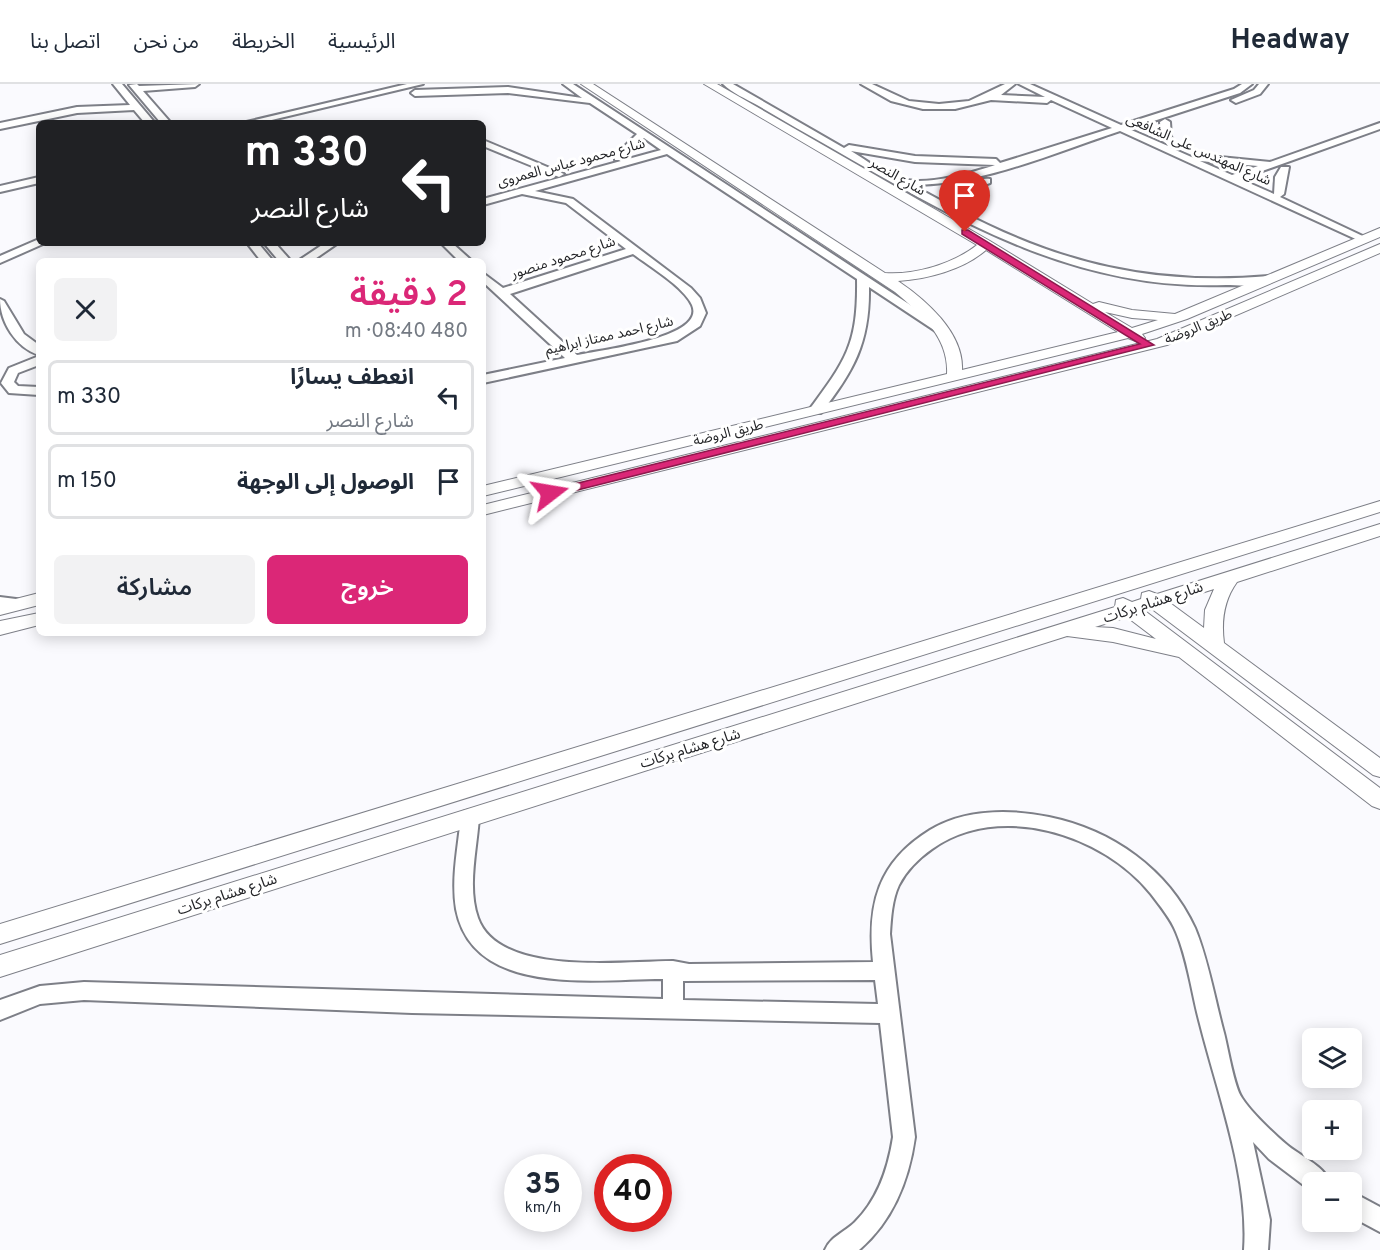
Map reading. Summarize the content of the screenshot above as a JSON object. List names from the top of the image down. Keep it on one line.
{"streets":{"street":["شارع المهندس على الشافعى","شارع محمود عباس العمروى","شارع النصر","شارع محمود منصور","طريق الروضة","شارع احمد ممتاز ابراهيم","شارع هشام بركات"]},"crossings":[["شارع المهندس على الشافعى","طريق الروضة"],["شارع محمود عباس العمروى","شارع احمد ممتاز ابراهيم"],["شارع النصر","طريق الروضة"],["شارع محمود منصور","شارع احمد ممتاز ابراهيم"]],"page":{"header":"Headway","nav":["الرئيسية","الخريطة","من نحن","اتصل بنا"],"turn":["330 m","شارع النصر"],"heading":["2 دقيقة","480 m · 08:40"],"list":[{"name":"انعطف يسارًا","note":"شارع النصر","value":"330 m"},{"name":"الوصول إلى الوجهة","value":"150 m"}],"buttons":["خروج","مشاركة"],"map_buttons":["+","−"],"speed":"35 km/h","limit":"40"}}
